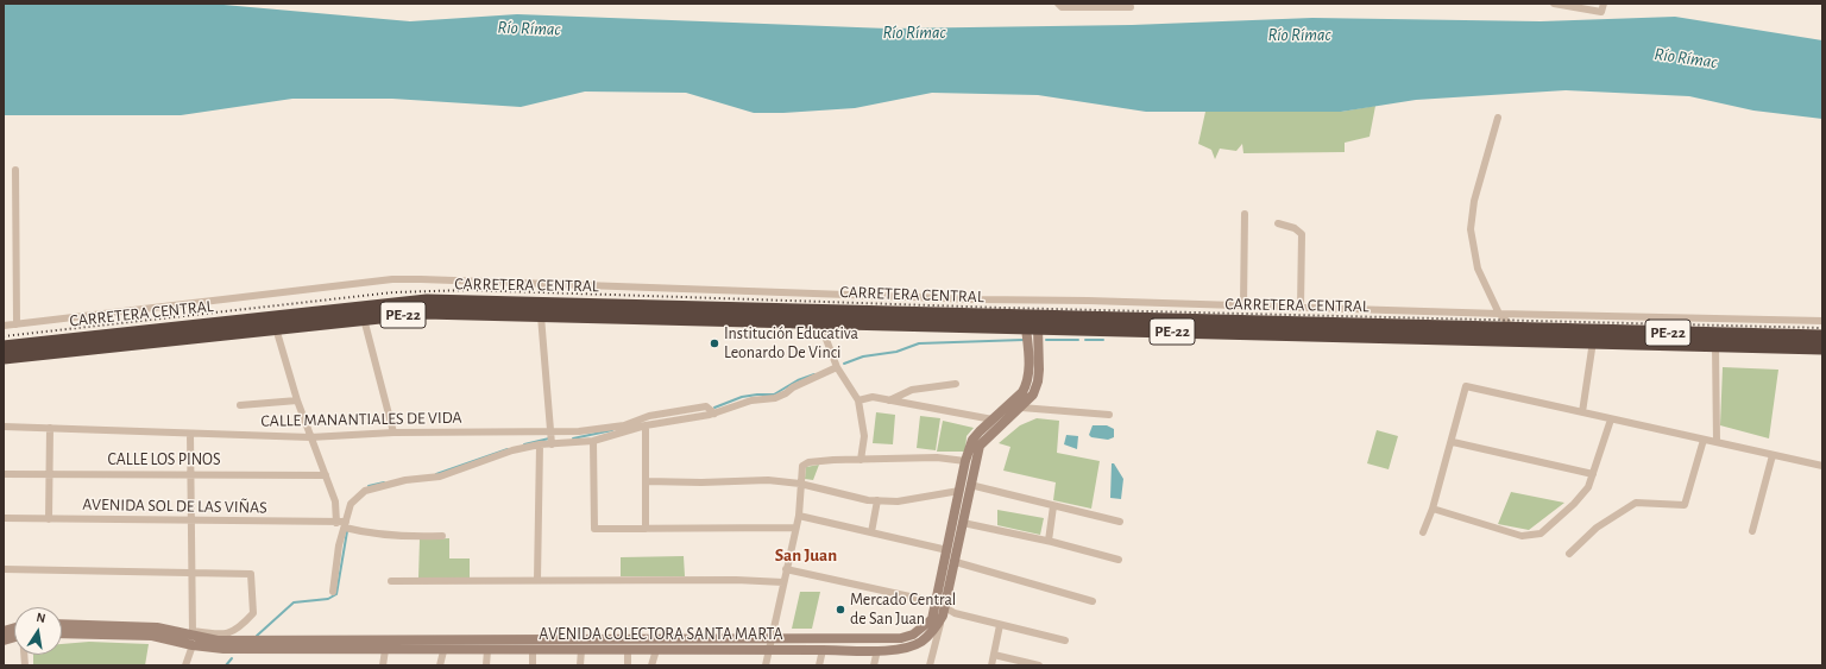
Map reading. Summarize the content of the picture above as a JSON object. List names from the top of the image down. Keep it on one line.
{"streets":{"highway":["CARRETERA CENTRAL","PE-22"],"street":["CALLE MANANTIALES DE VIDA","CALLE LOS PINOS","AVENIDA SOL DE LAS VIÑAS","AVENIDA COLECTORA SANTA MARTA"]},"crossings":[["CARRETERA CENTRAL","AVENIDA COLECTORA SANTA MARTA"]],"districts":["San Juan"],"water":["Río Rímac"],"places":["Institución Educativa Leonardo De Vinci","Mercado Central de San Juan"],"north":"top"}
